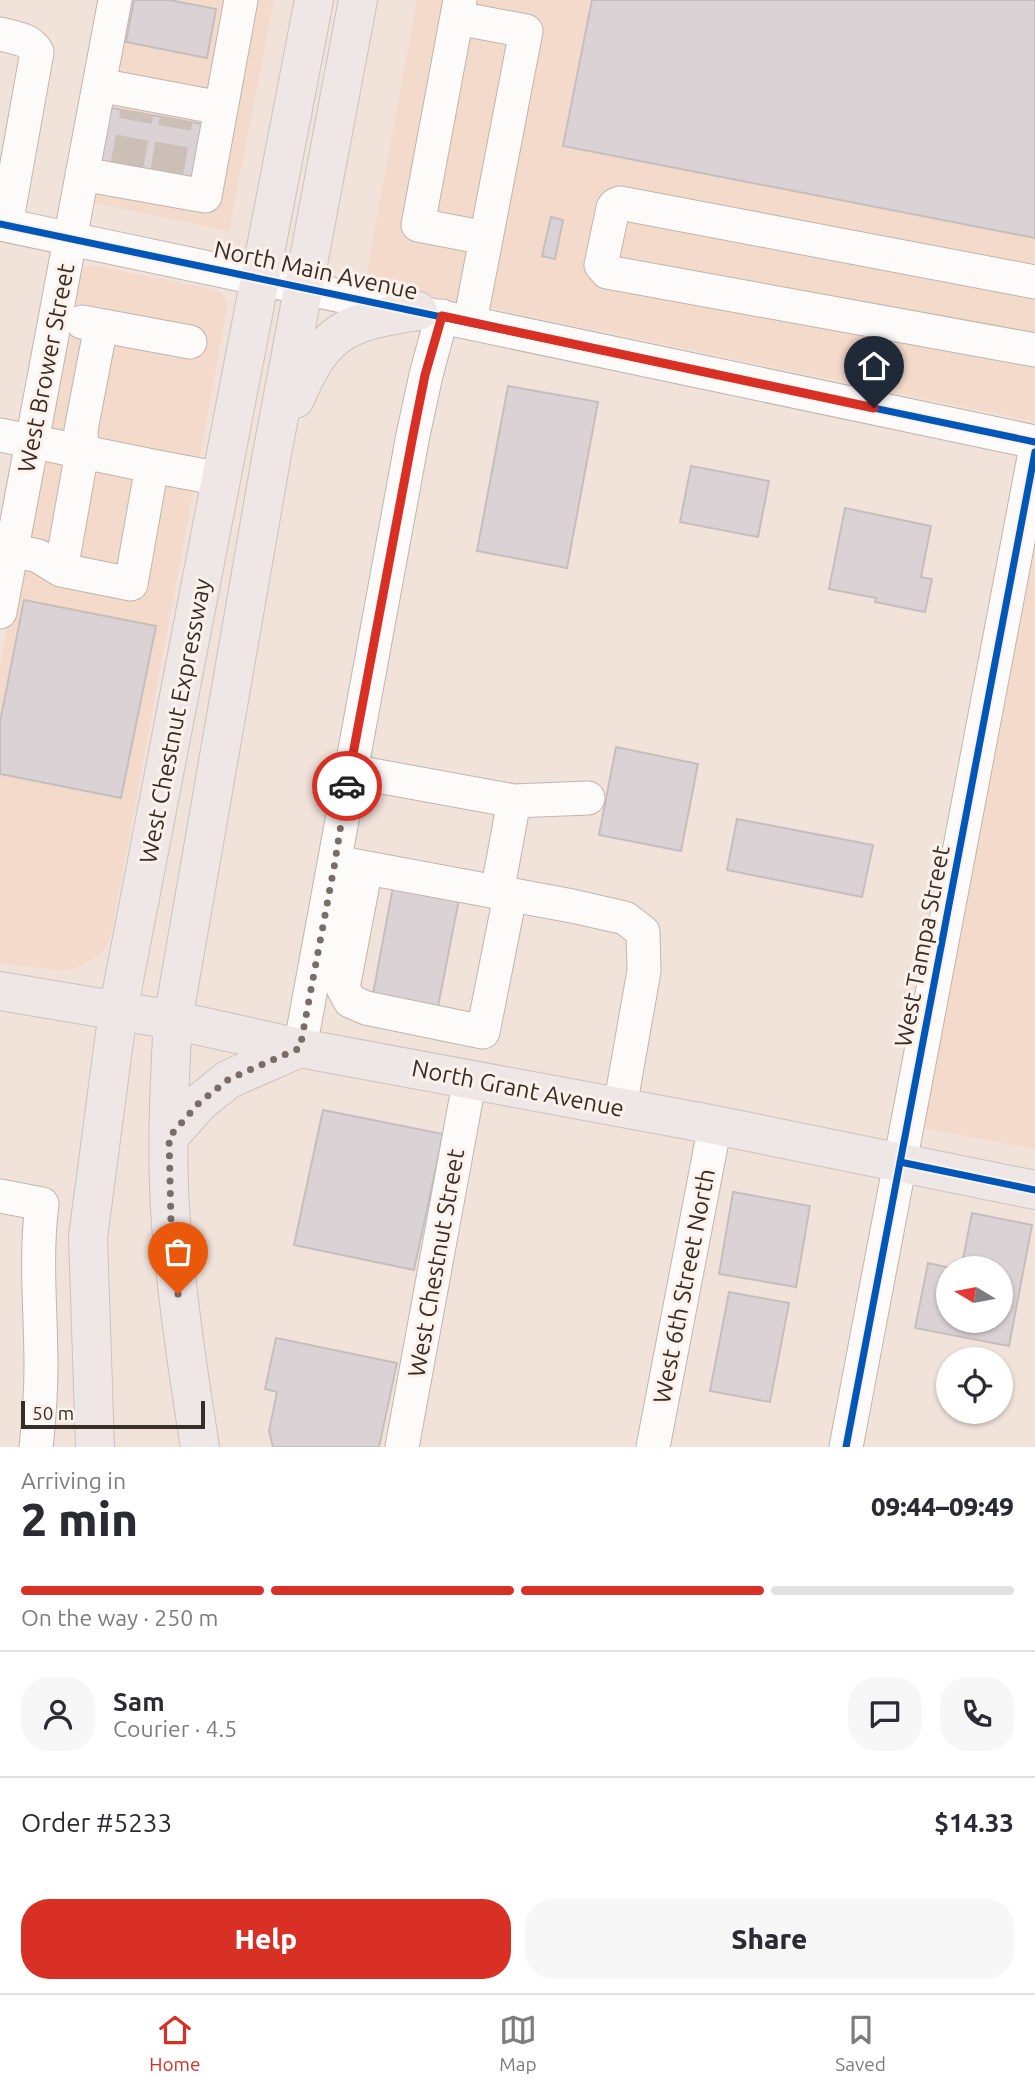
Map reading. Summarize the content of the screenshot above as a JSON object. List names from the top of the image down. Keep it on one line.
{"streets":{"main road":["West Chestnut Expressway","North Grant Avenue"],"street":["North Main Avenue","West Brower Street","West Tampa Street","West Chestnut Street","West 6th Street North"]},"crossings":[["North Main Avenue","West Brower Street"],["North Main Avenue","West Chestnut Expressway"],["West Chestnut Expressway","North Grant Avenue"],["West Tampa Street","North Grant Avenue"],["North Grant Avenue","West Chestnut Street"],["North Grant Avenue","West 6th Street North"]],"scale_bar":"50 m","north":"left","page":{"scale":"50 m","heading":["2 min","Arriving in","09:44–09:49"],"panel":["Sam","Courier · 4.5","Order #5233","$14.33"],"bar":"On the way · 250 m","buttons":["Help","Share"],"tabs":["Home","Map","Saved"]}}
